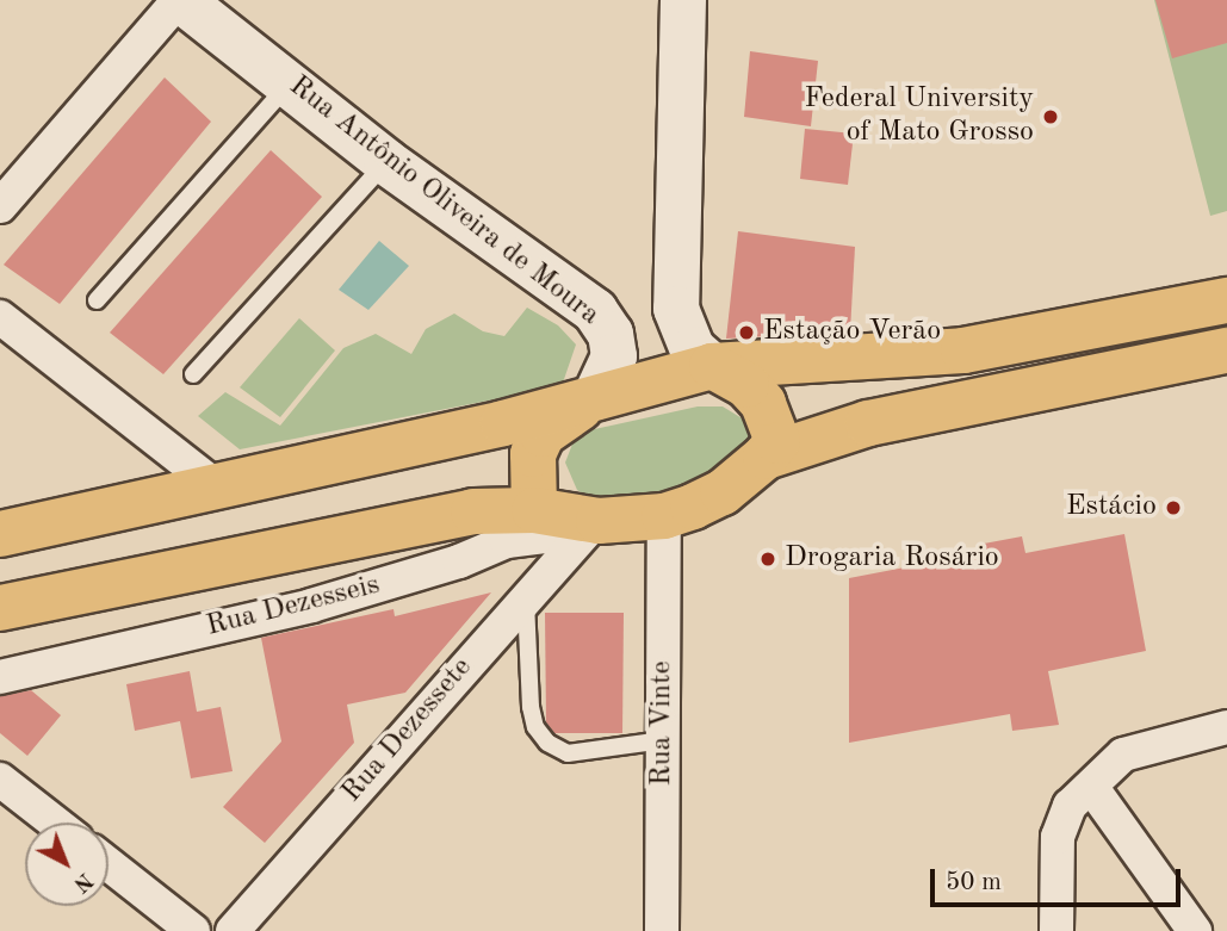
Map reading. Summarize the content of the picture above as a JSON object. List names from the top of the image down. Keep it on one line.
{"streets":{"street":["Rua Antônio Oliveira de Moura","Rua Dezesseis","Rua Vinte","Rua Dezessete"]},"crossings":[["Rua Dezesseis","Rua Dezessete"]],"places":["Federal University of Mato Grosso","Estação Verão","Estácio","Drogaria Rosário"],"scale_bar":"50 m","north":"bottom right"}
